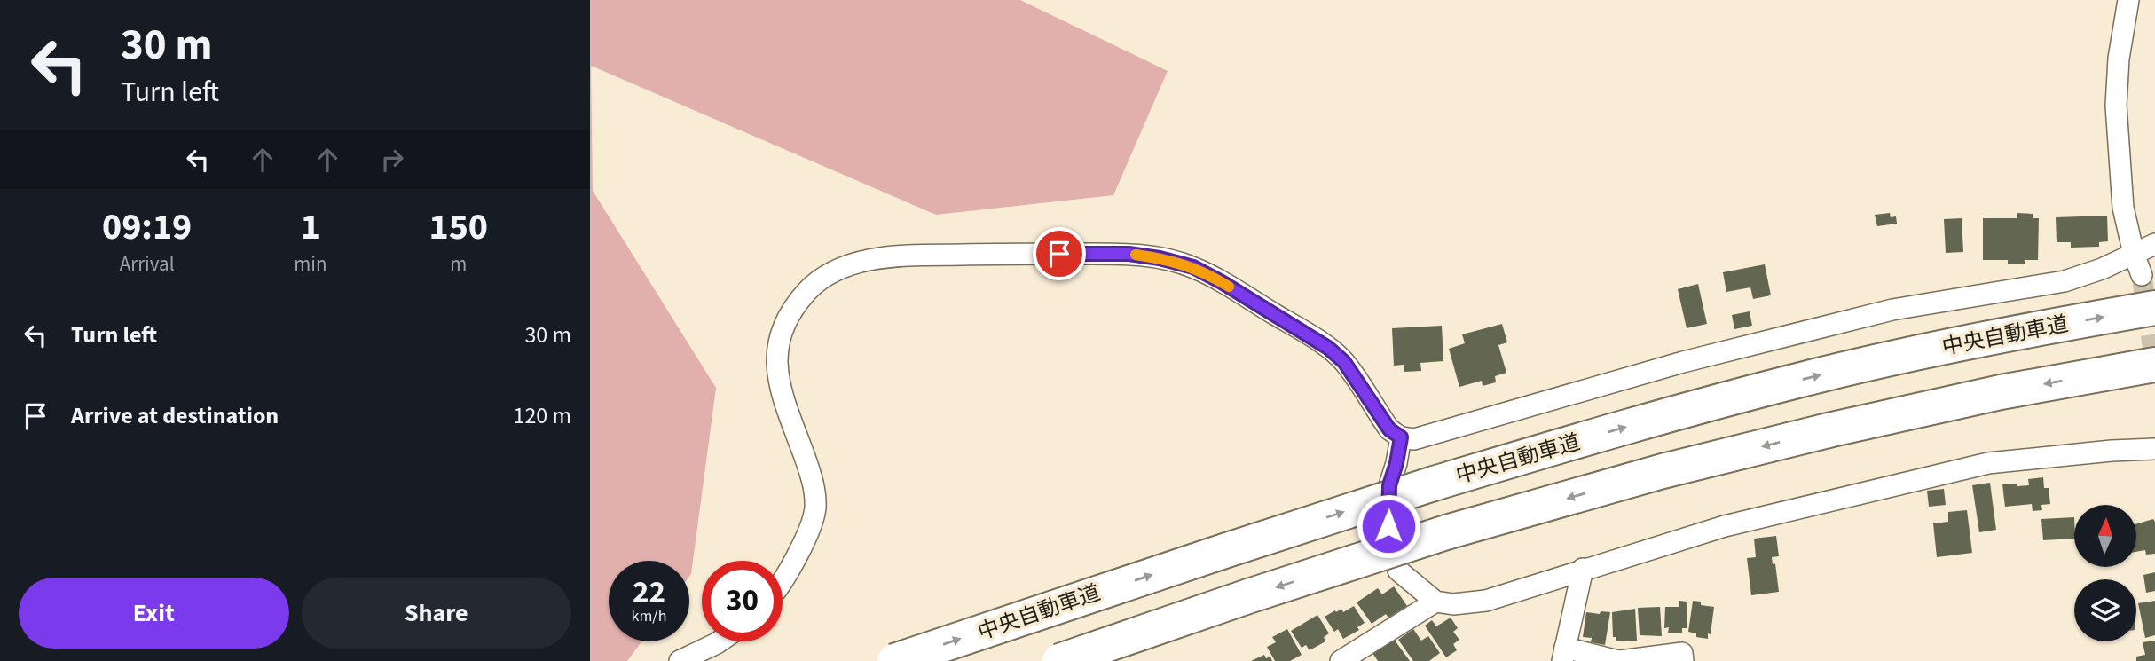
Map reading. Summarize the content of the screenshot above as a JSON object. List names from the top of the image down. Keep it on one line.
{"streets":{"highway":["中央自動車道"]},"north":"top","page":{"turn":["30 m","Turn left"],"eta":["09:19","Arrival","1","min","150","m"],"list":[{"name":"Turn left","value":"30 m"},{"name":"Arrive at destination","value":"120 m"}],"speed":"22 km/h","limit":"30","buttons":["Exit","Share"]}}
